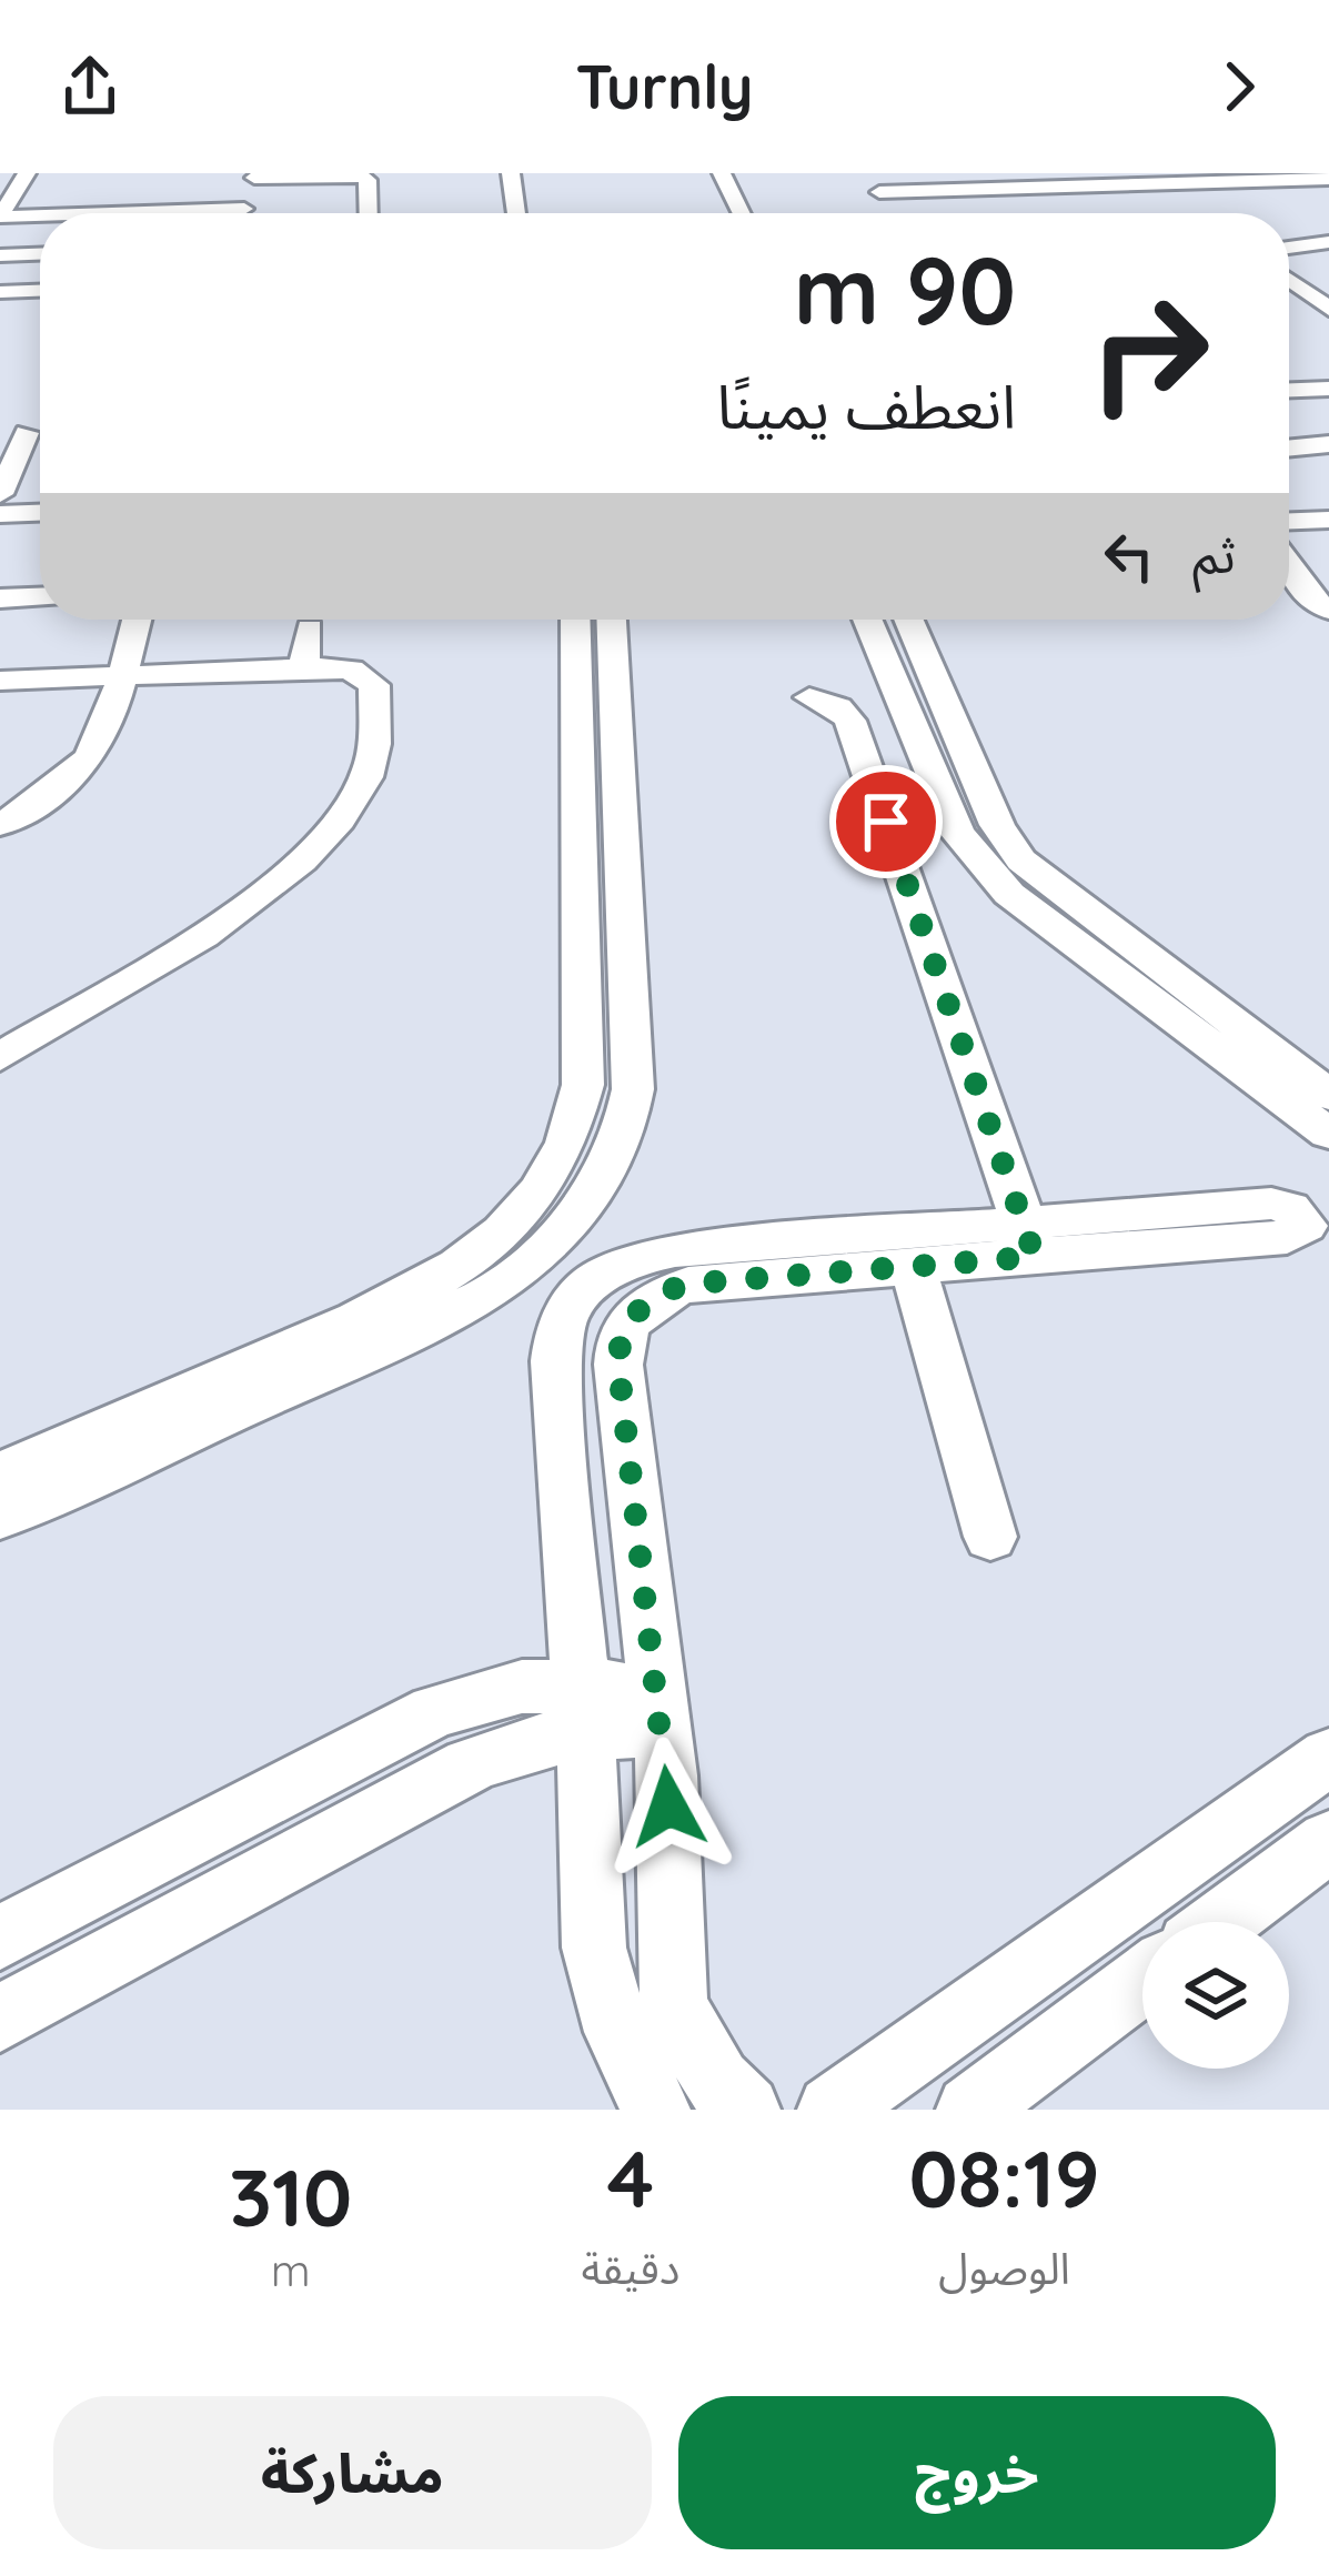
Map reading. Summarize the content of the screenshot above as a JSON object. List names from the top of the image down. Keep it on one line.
{"page":{"header":"Turnly","turn":["90 m","انعطف يمينًا"],"then":"ثم","eta":["08:19","الوصول","4","دقيقة","310","m"],"buttons":["خروج","مشاركة"]}}
